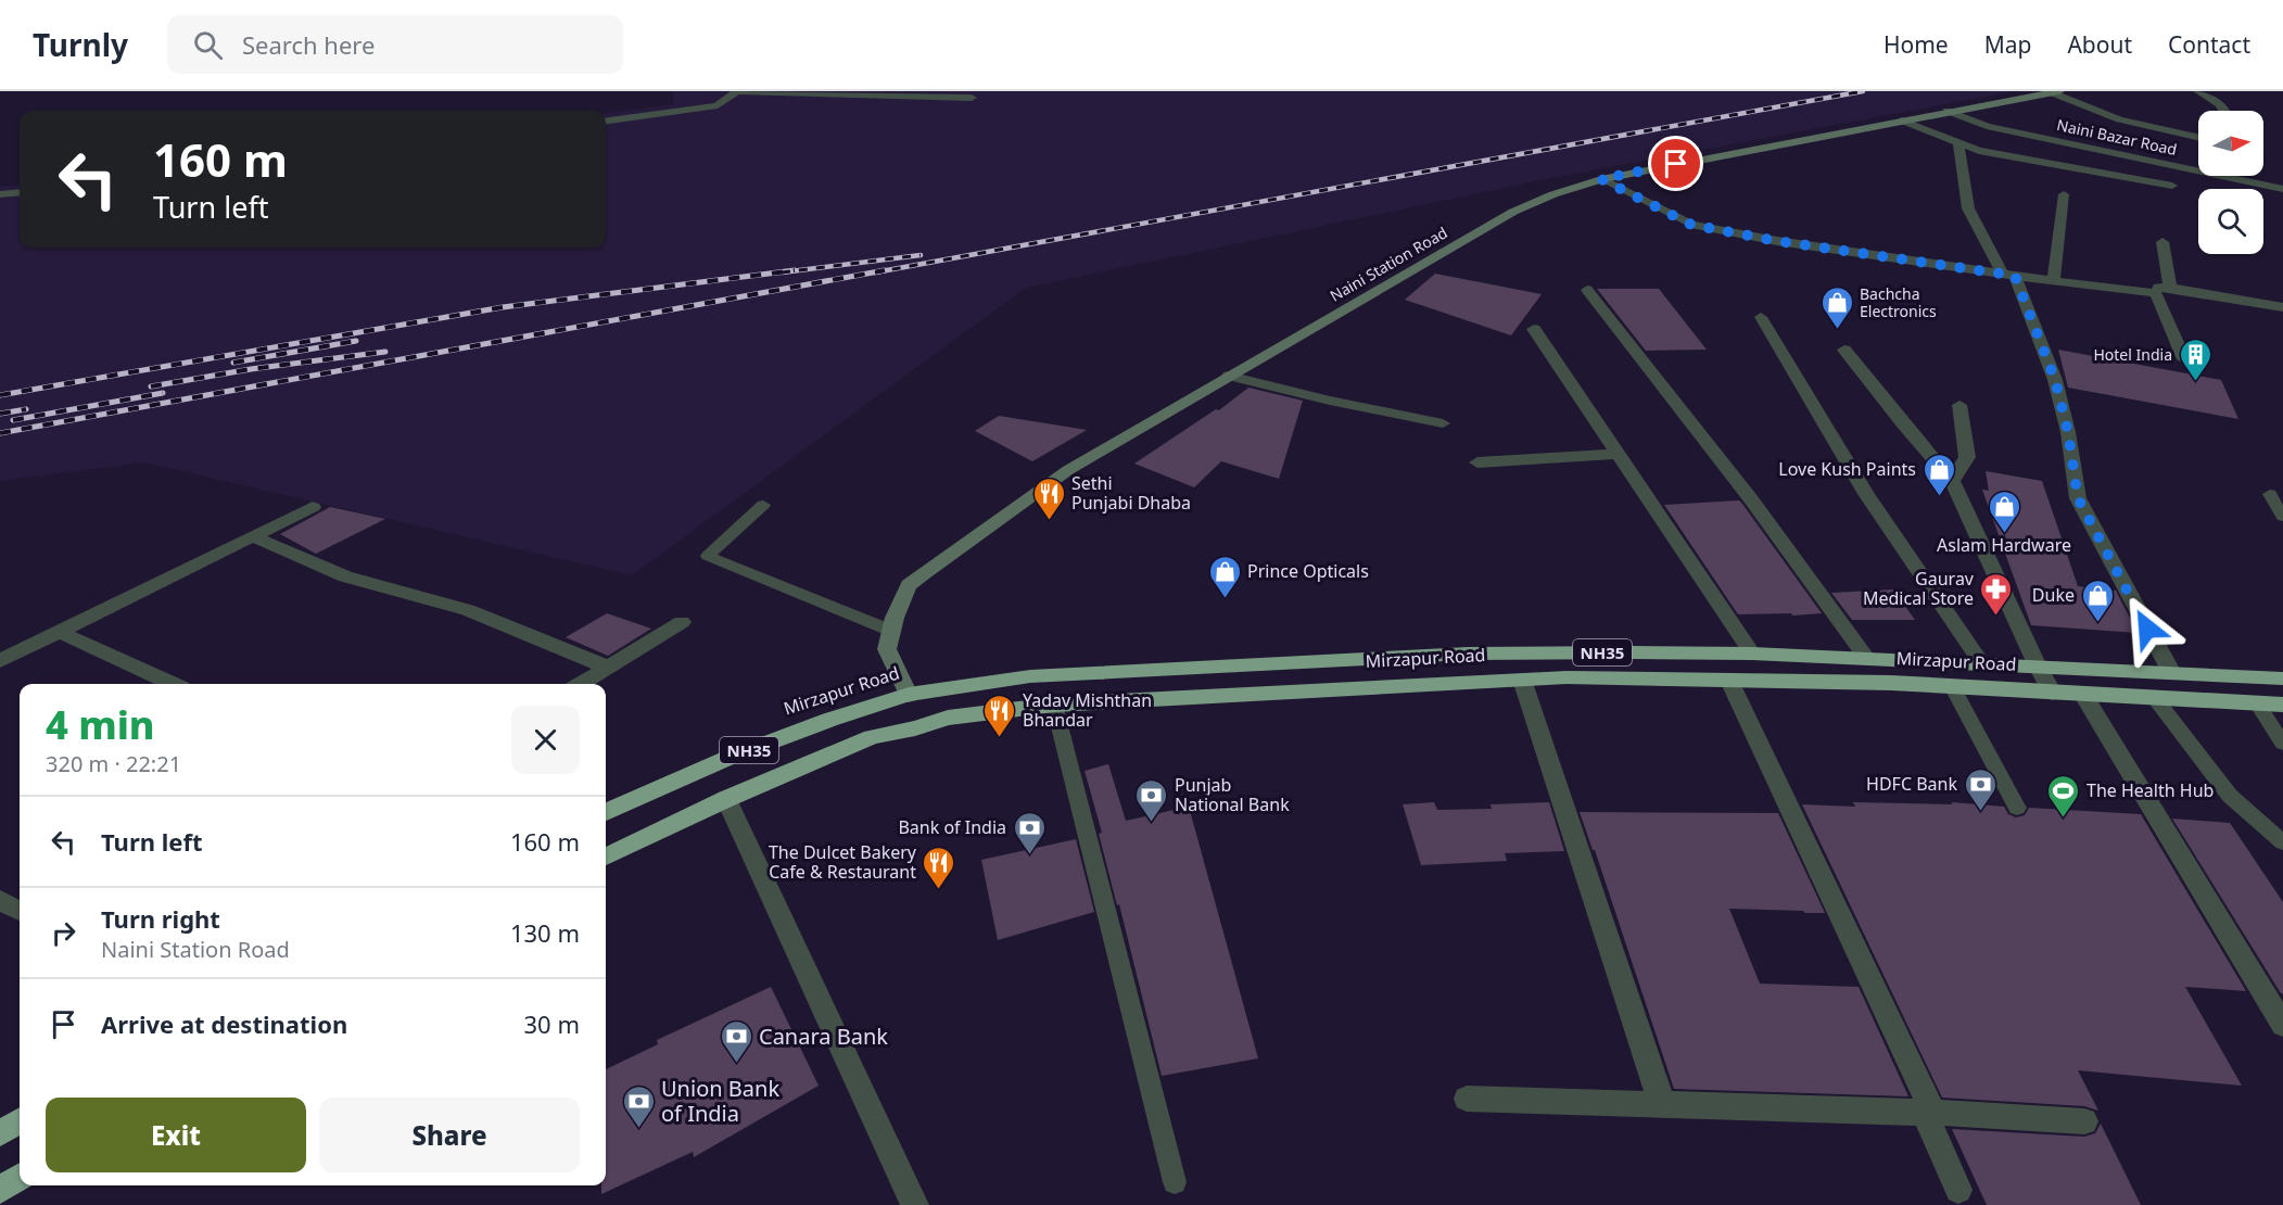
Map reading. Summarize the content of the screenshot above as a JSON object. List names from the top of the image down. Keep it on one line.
{"streets":{"highway":["NH35","Mirzapur Road"],"street":["Naini Bazar Road","Naini Station Road"]},"crossings":[["Naini Bazar Road","Naini Station Road"],["Naini Station Road","Mirzapur Road"]],"places":{"shop":["Bachcha Electronics","Love Kush Paints","Aslam Hardware","Prince Opticals","Duke"],"building":["Hotel India"],"restaurant":["Sethi Punjabi Dhaba","Yadav Mishthan Bhandar","The Dulcet Bakery Cafe & Restaurant"],"pharmacy":["Gaurav Medical Store"],"bank":["HDFC Bank","Punjab National Bank","Bank of India","Canara Bank","Union Bank of India"],"sports":["The Health Hub"]},"north":"right","page":{"header":"Turnly","search":"Search here","nav":["Home","Map","About","Contact"],"turn":["160 m","Turn left"],"heading":["4 min","320 m · 22:21"],"list":[{"name":"Turn left","value":"160 m"},{"name":"Turn right","note":"Naini Station Road","value":"130 m"},{"name":"Arrive at destination","value":"30 m"}],"buttons":["Exit","Share"]}}
